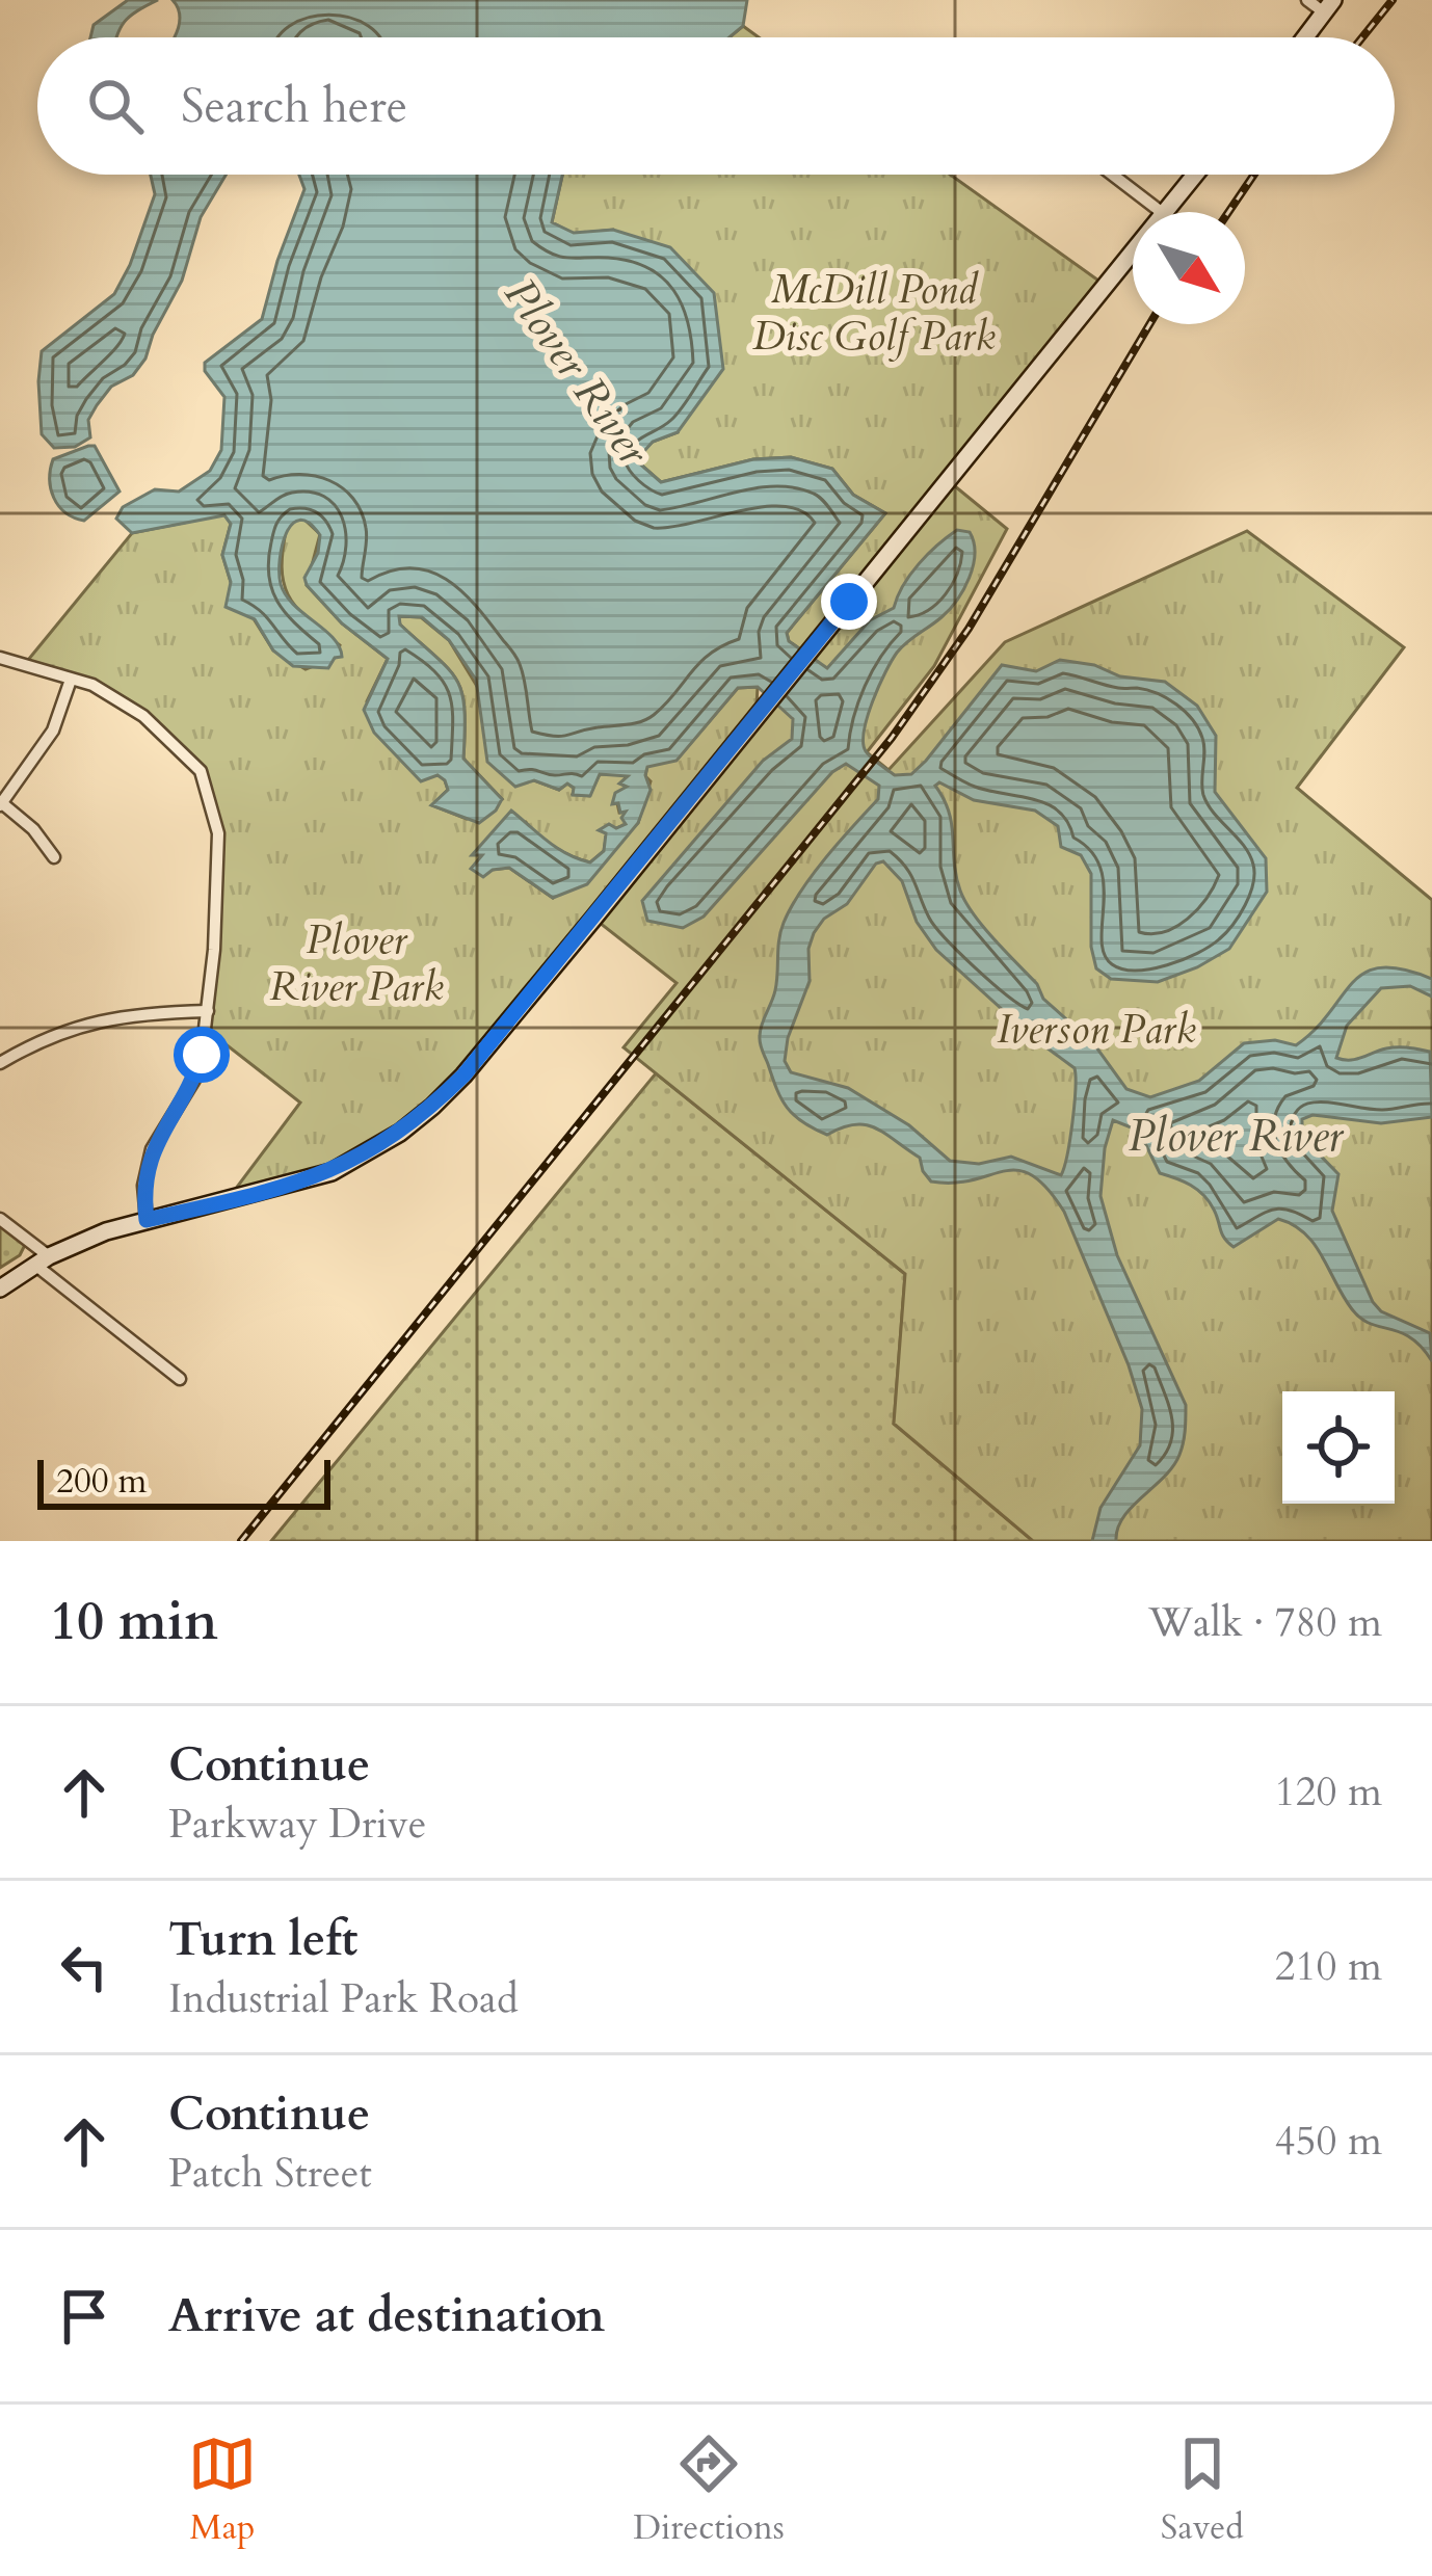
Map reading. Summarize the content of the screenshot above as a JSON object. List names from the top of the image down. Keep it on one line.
{"water":["Plover River"],"parks":["McDill Pond Disc Golf Park","Plover River Park","Iverson Park"],"scale_bar":"200 m","north":"bottom right","page":{"search":"Search here","scale":"200 m","heading":["10 min","Walk · 780 m"],"list":[["Continue","Parkway Drive","120 m"],["Turn left","Industrial Park Road","210 m"],["Continue","Patch Street","450 m"],"Arrive at destination"],"nav":["Map","Directions","Saved"]}}
